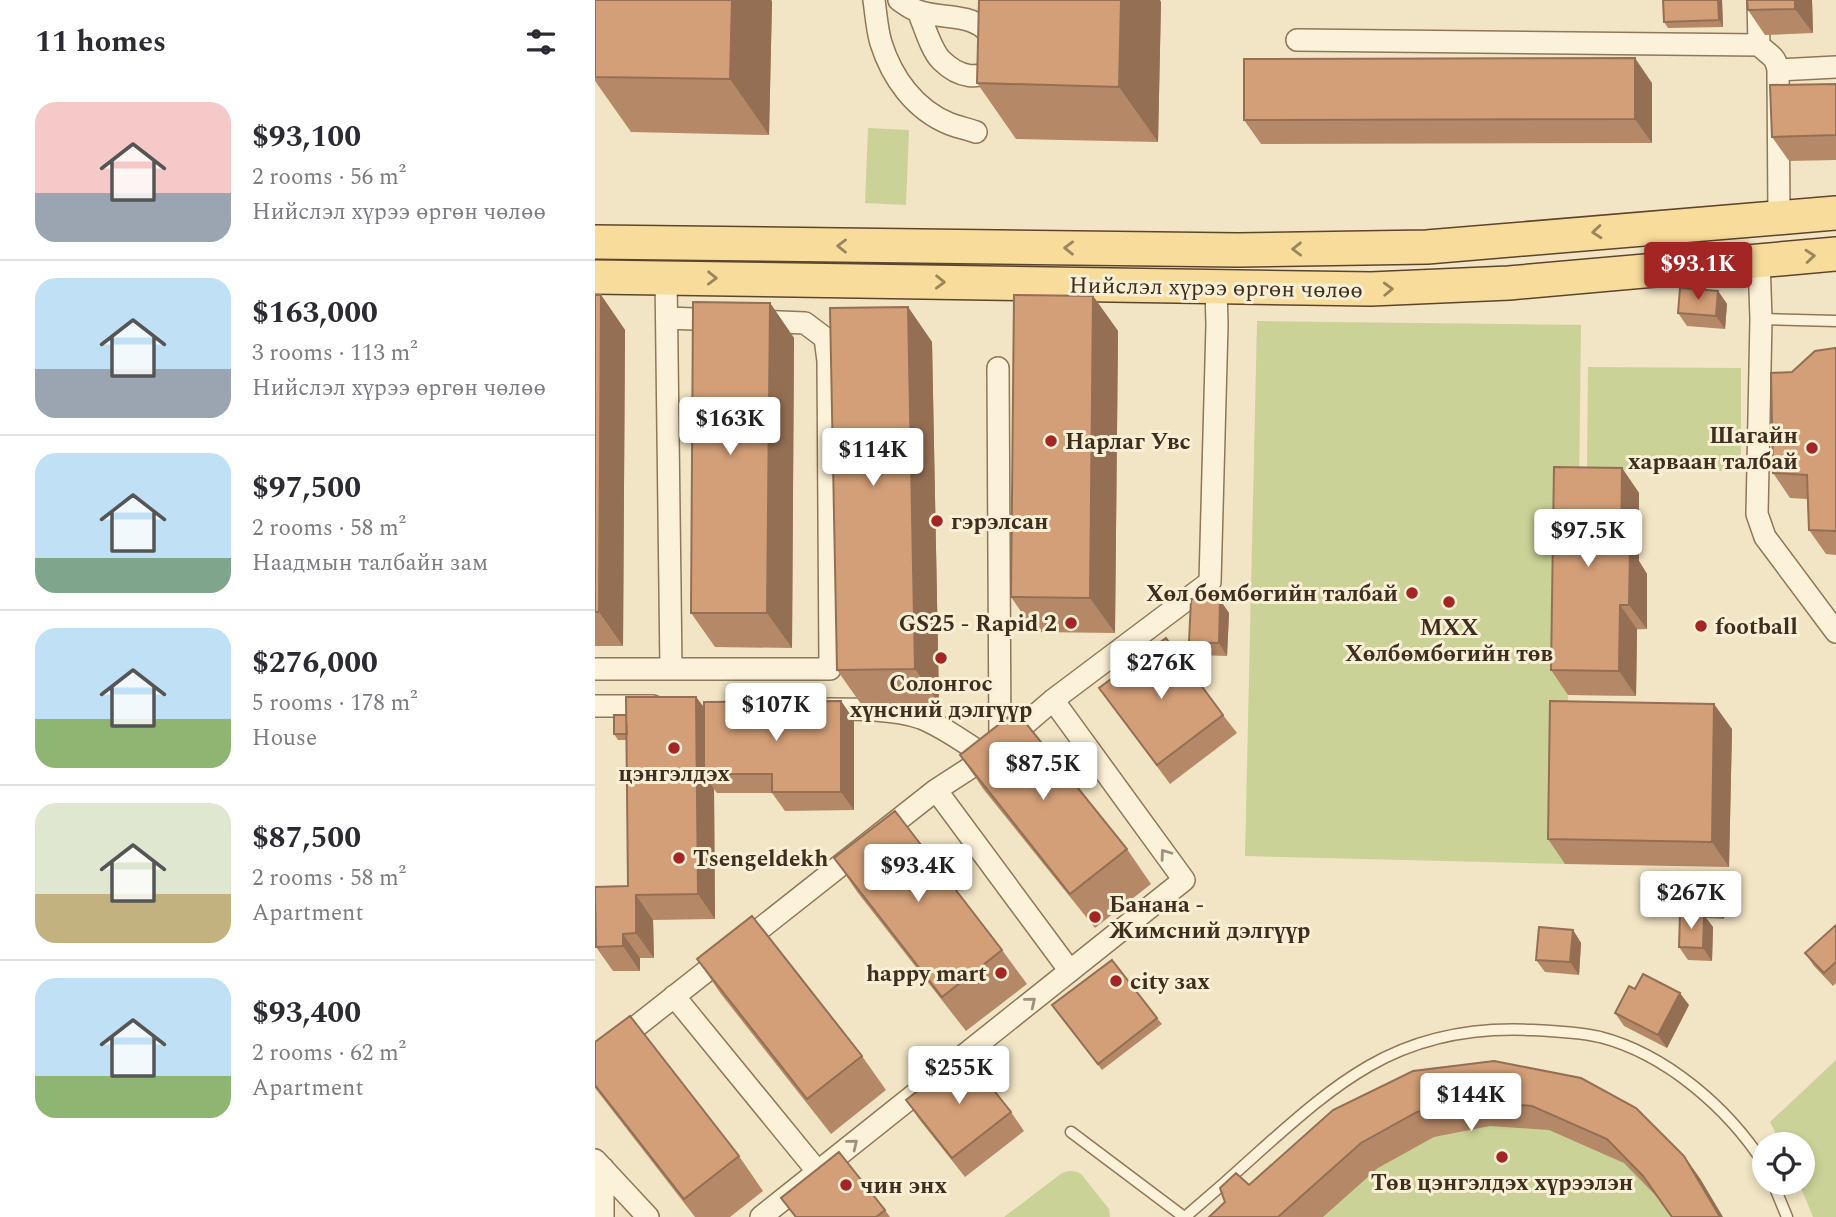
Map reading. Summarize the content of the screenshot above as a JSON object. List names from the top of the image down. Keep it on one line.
{"streets":{"main road":["Нийслэл хүрээ өргөн чөлөө"]},"places":["Нарлаг Увс","Шагайн харваан талбай","гэрэлсан","Хөл бөмбөгийн талбай","МХХ Хөлбөмбөгийн төв","GS25 - Rapid 2","football","Солонгос хүнсний дэлгүүр","цэнгэлдэх","Tsengeldekh","Банана - Жимсний дэлгүүр","happy mart","city зах","Төв цэнгэлдэх хүрээлэн","чин энх"],"page":{"heading":"11 homes","list":[{"name":"$93,100","note":"2 rooms · 56 m² · Нийслэл хүрээ өргөн чөлөө"},{"name":"$163,000","note":"3 rooms · 113 m² · Нийслэл хүрээ өргөн чөлөө"},{"name":"$97,500","note":"2 rooms · 58 m² · Наадмын талбайн зам"},{"name":"$276,000","note":"5 rooms · 178 m² · House"},{"name":"$87,500","note":"2 rooms · 58 m² · Apartment"},{"name":"$93,400","note":"2 rooms · 62 m² · Apartment"}],"price":["$93.1K","$163K","$114K","$97.5K","$276K","$107K","$87.5K","$93.4K","$267K","$255K","$144K"]}}
